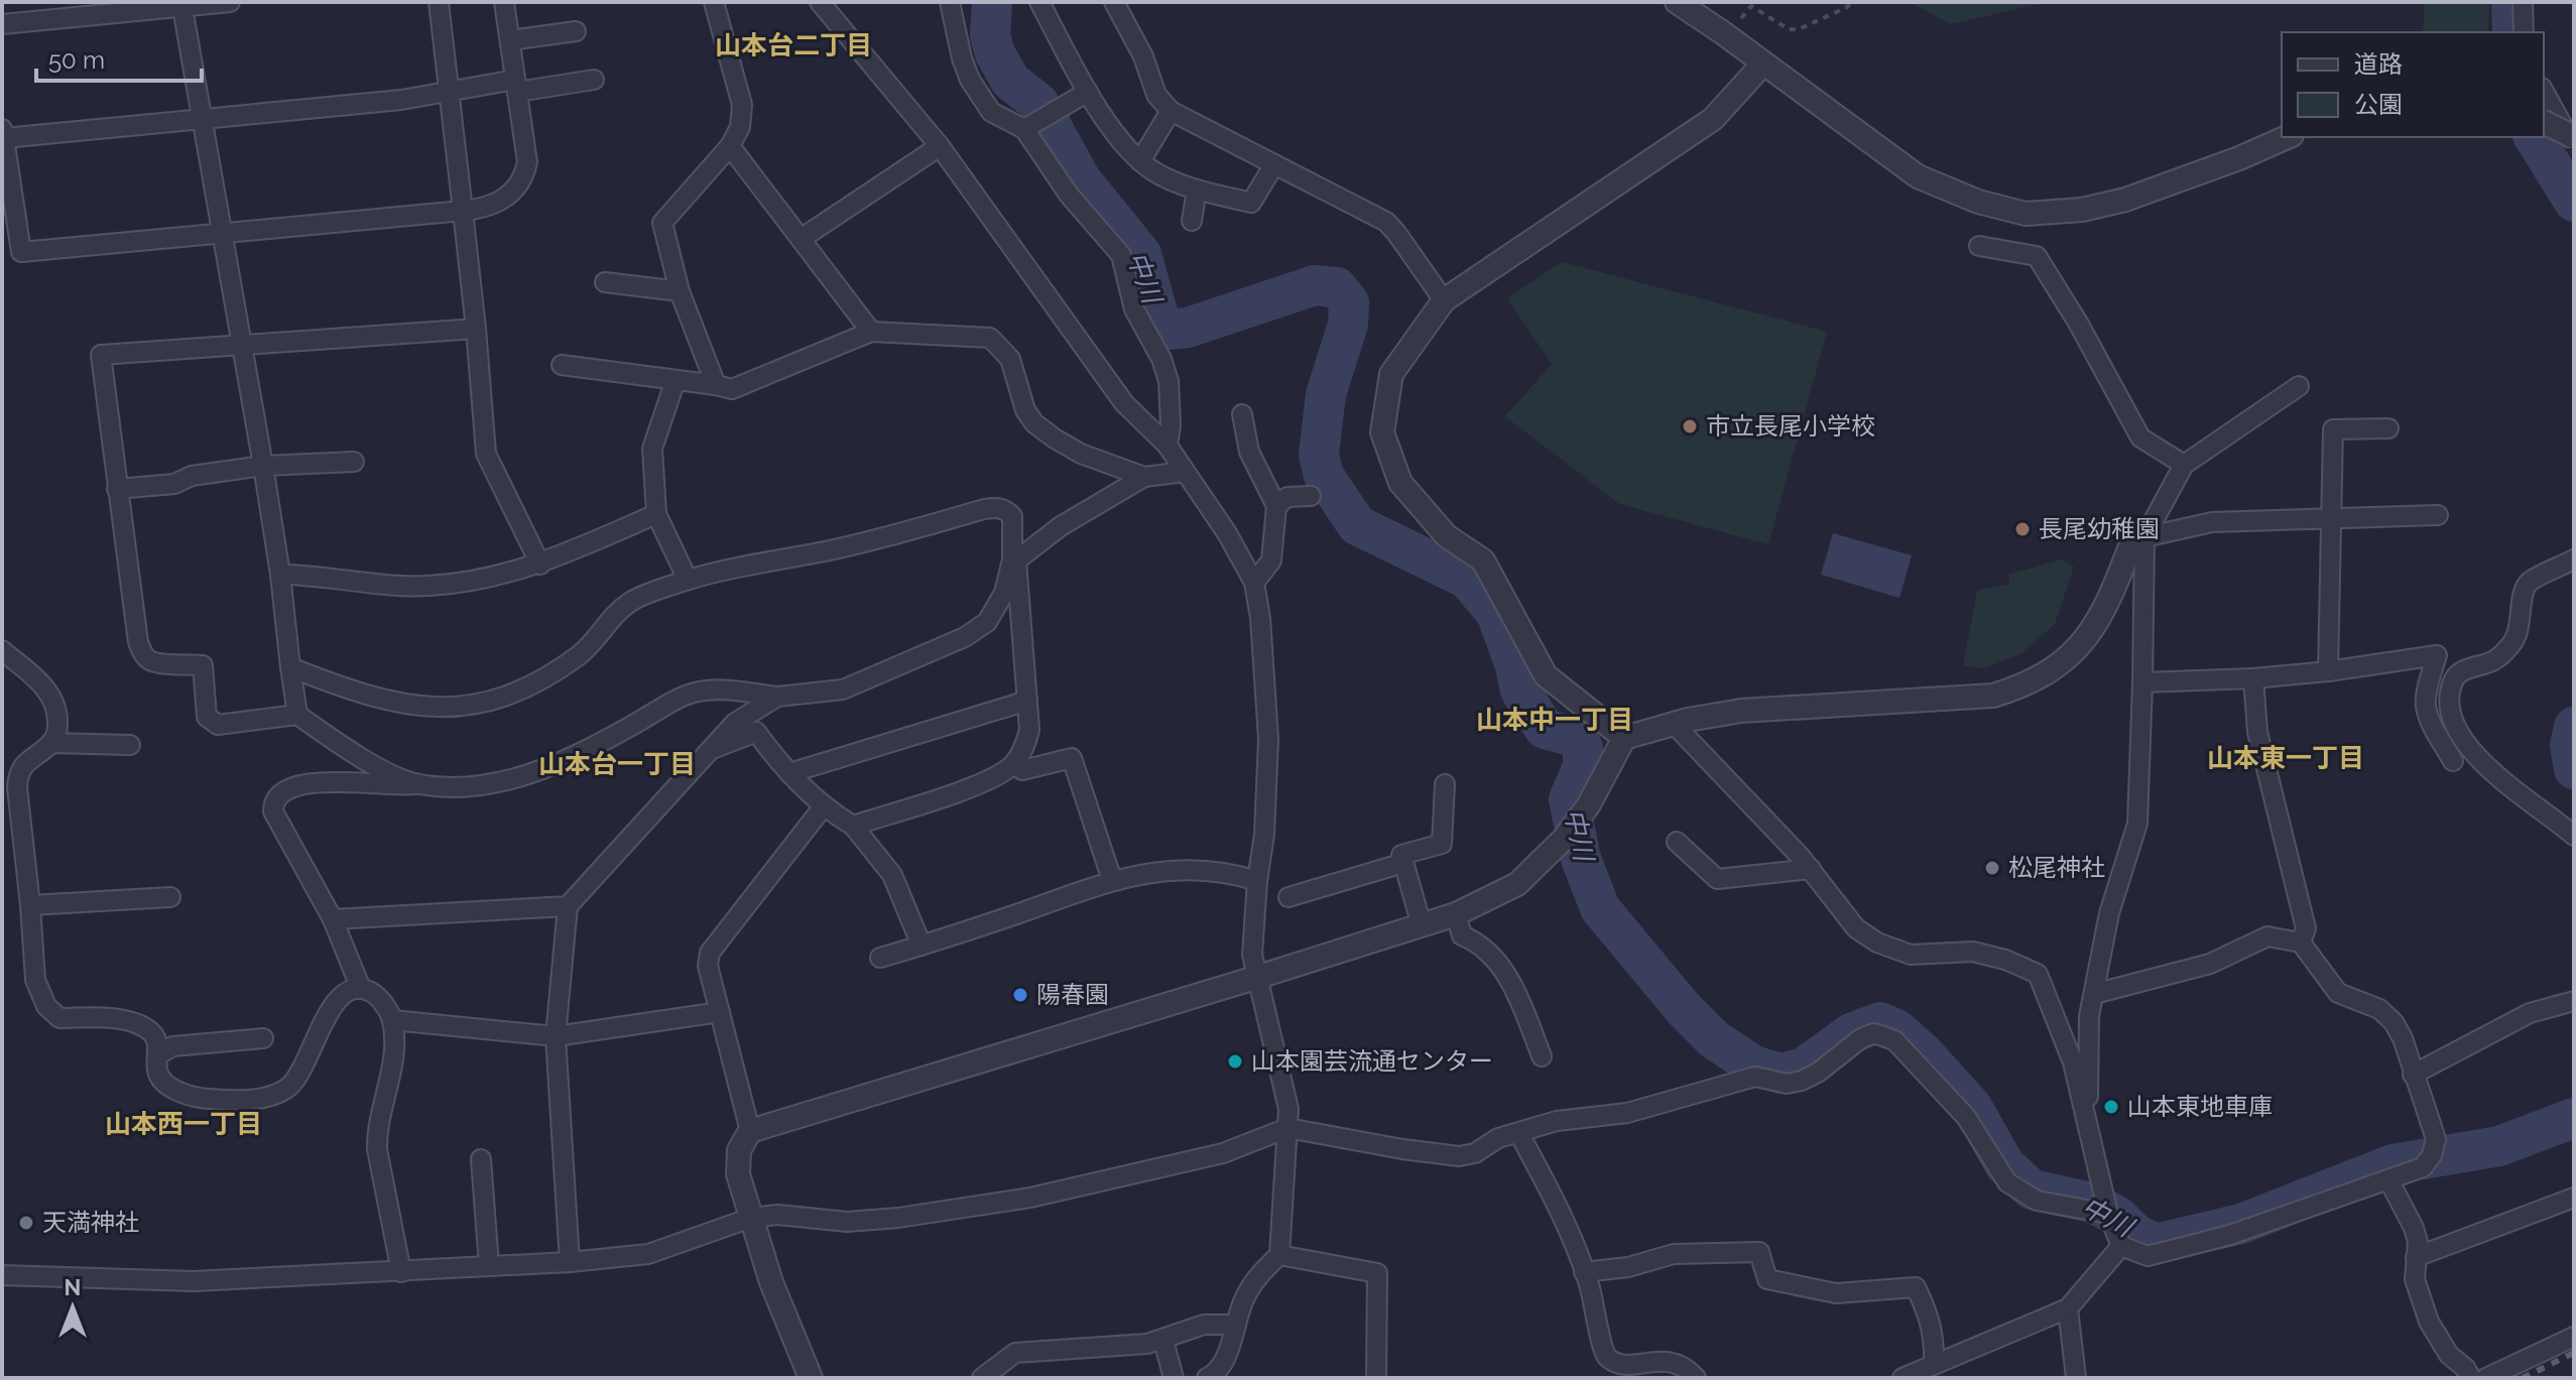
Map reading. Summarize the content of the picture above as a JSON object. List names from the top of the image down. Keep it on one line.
{"districts":["山本台二丁目","山本中一丁目","山本東一丁目","山本台一丁目","山本西一丁目"],"water":["中川"],"places":["市立長尾小学校","長尾幼稚園","松尾神社","陽春園","山本園芸流通センター","山本東地車庫","天満神社"],"legend":["道路","公園"],"scale_bar":"50 m","north":"top"}
